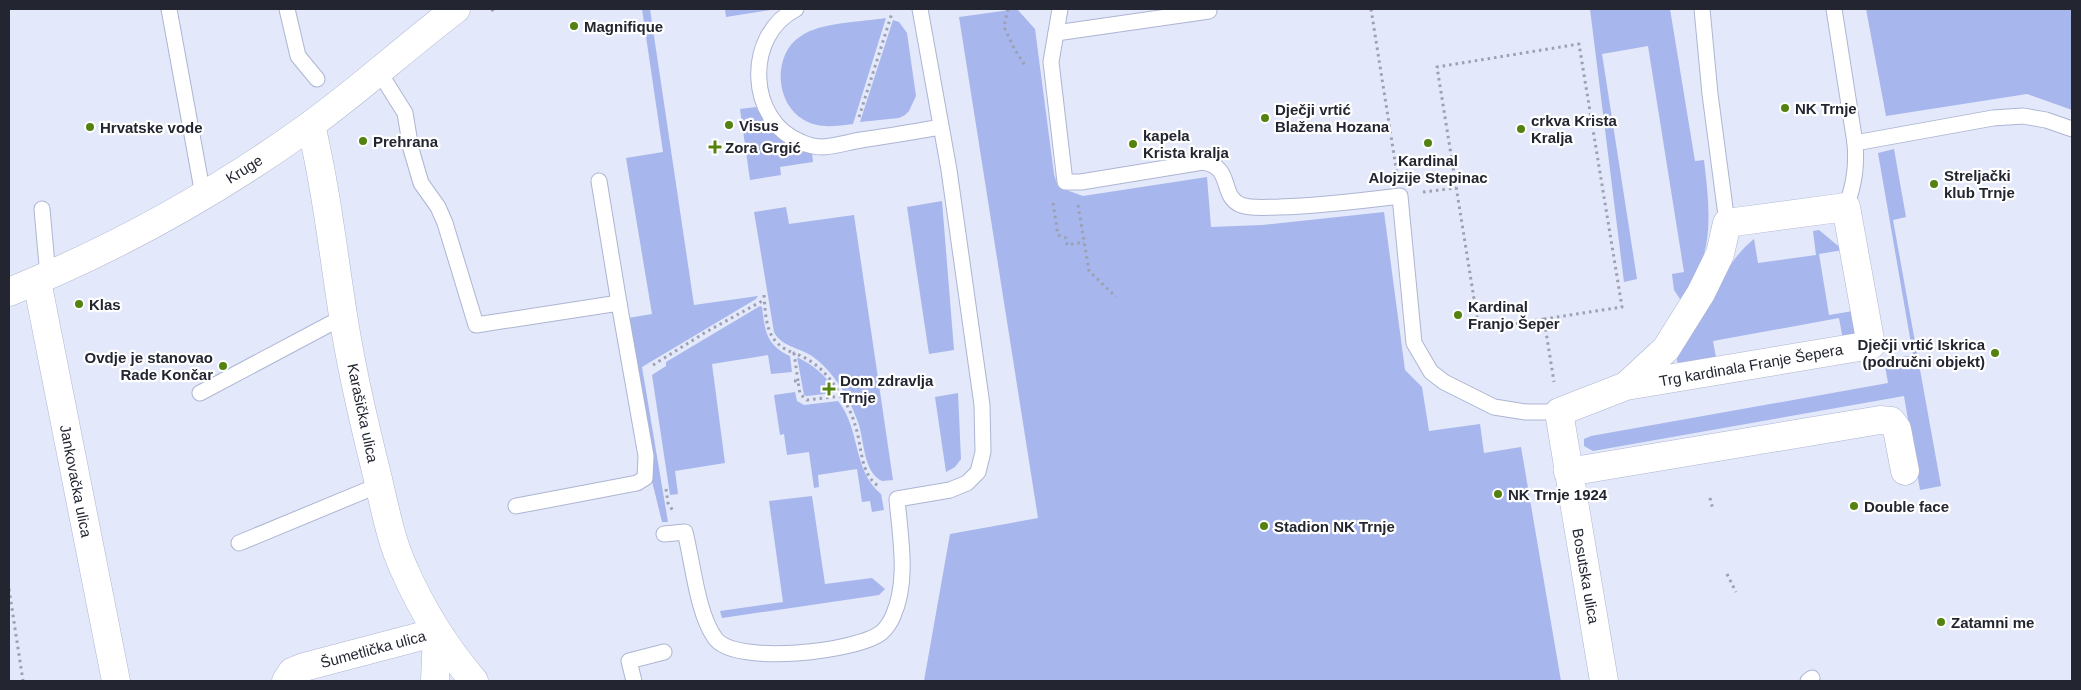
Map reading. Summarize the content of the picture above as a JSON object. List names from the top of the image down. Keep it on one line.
{"streets":{"street":["Kruge","Trg kardinala Franje Šepera","Karašička ulica","Jankovačka ulica","Bosutska ulica","Šumetlička ulica"]},"crossings":[["Kruge","Karašička ulica"],["Kruge","Jankovačka ulica"],["Karašička ulica","Šumetlička ulica"]],"places":{"other":["Magnifique","NK Trnje","Dječji vrtić Blažena Hozana","Visus","Hrvatske vode","crkva Krista Kralja","Prehrana","Kardinal Alojzije Stepinac","kapela Krista kralja","Streljački klub Trnje","Klas","Kardinal Franjo Šeper","Dječji vrtić Iskrica (područni objekt)","Ovdje je stanovao Rade Končar","NK Trnje 1924","Double face","Stadion NK Trnje","Zatamni me"],"health":["Zora Grgić","Dom zdravlja Trnje"]}}
